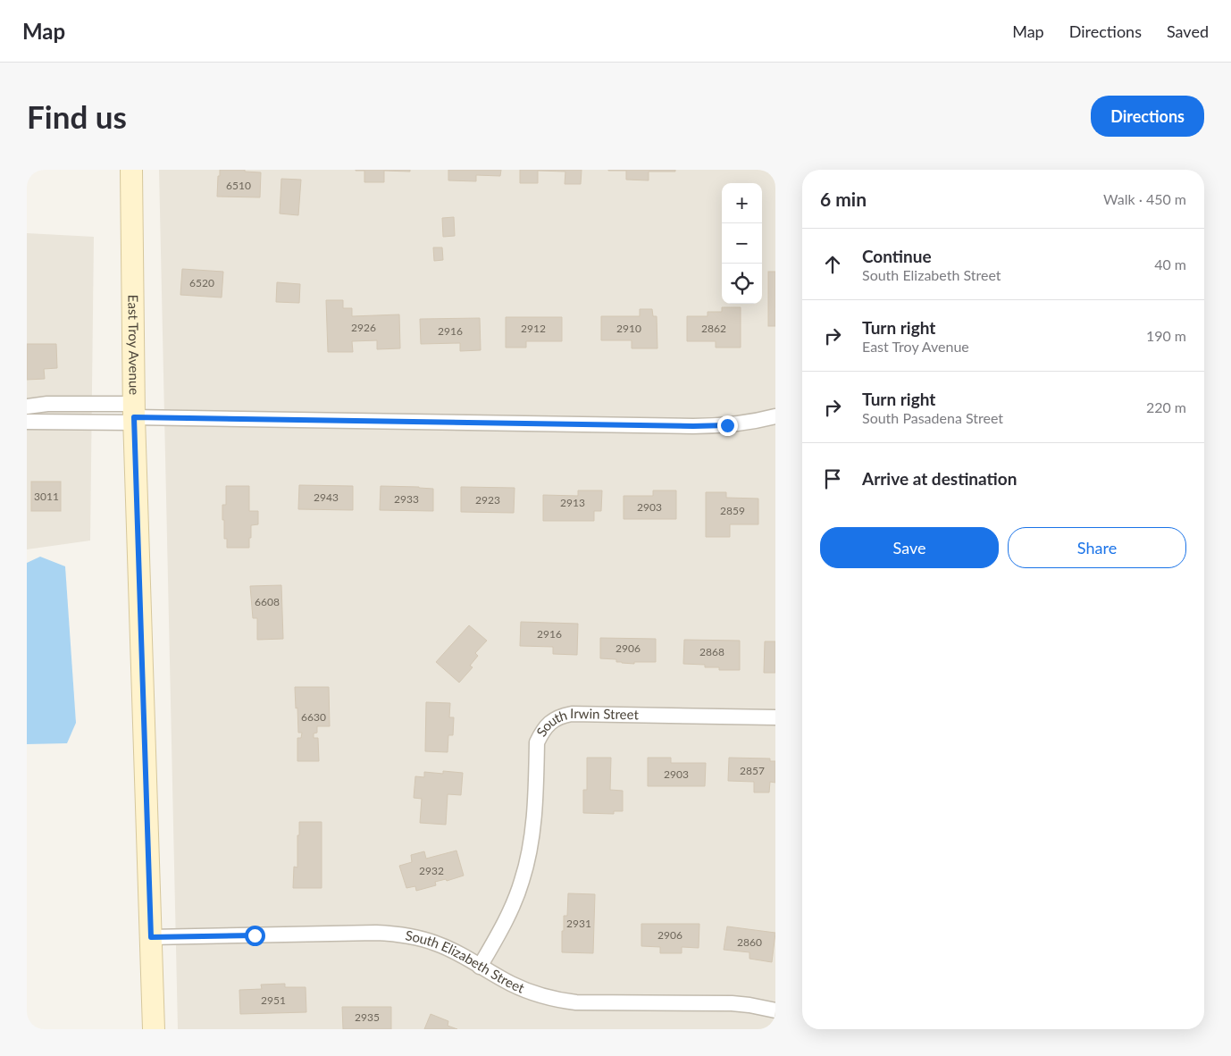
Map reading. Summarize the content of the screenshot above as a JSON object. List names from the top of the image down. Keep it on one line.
{"streets":{"street":["East Troy Avenue","South Irwin Street","South Elizabeth Street"]},"crossings":[["East Troy Avenue","South Elizabeth Street"],["South Irwin Street","South Elizabeth Street"]],"house_numbers":["6510","6520","2926","2912","2910","2862","2916","3011","2943","2933","2923","2913","2903","2859","6608","2916","2906","2868","6630","2857","2903","2932","2931","2906","2860","2951","2935"],"page":{"header":"Map","nav":["Map","Directions","Saved"],"buttons":["Directions",["Save","Share"]],"title":"Find us","heading":["6 min","Walk · 450 m"],"map_buttons":["+","−"],"list":[["Continue","South Elizabeth Street","40 m"],["Turn right","East Troy Avenue","190 m"],["Turn right","South Pasadena Street","220 m"],"Arrive at destination"]}}
